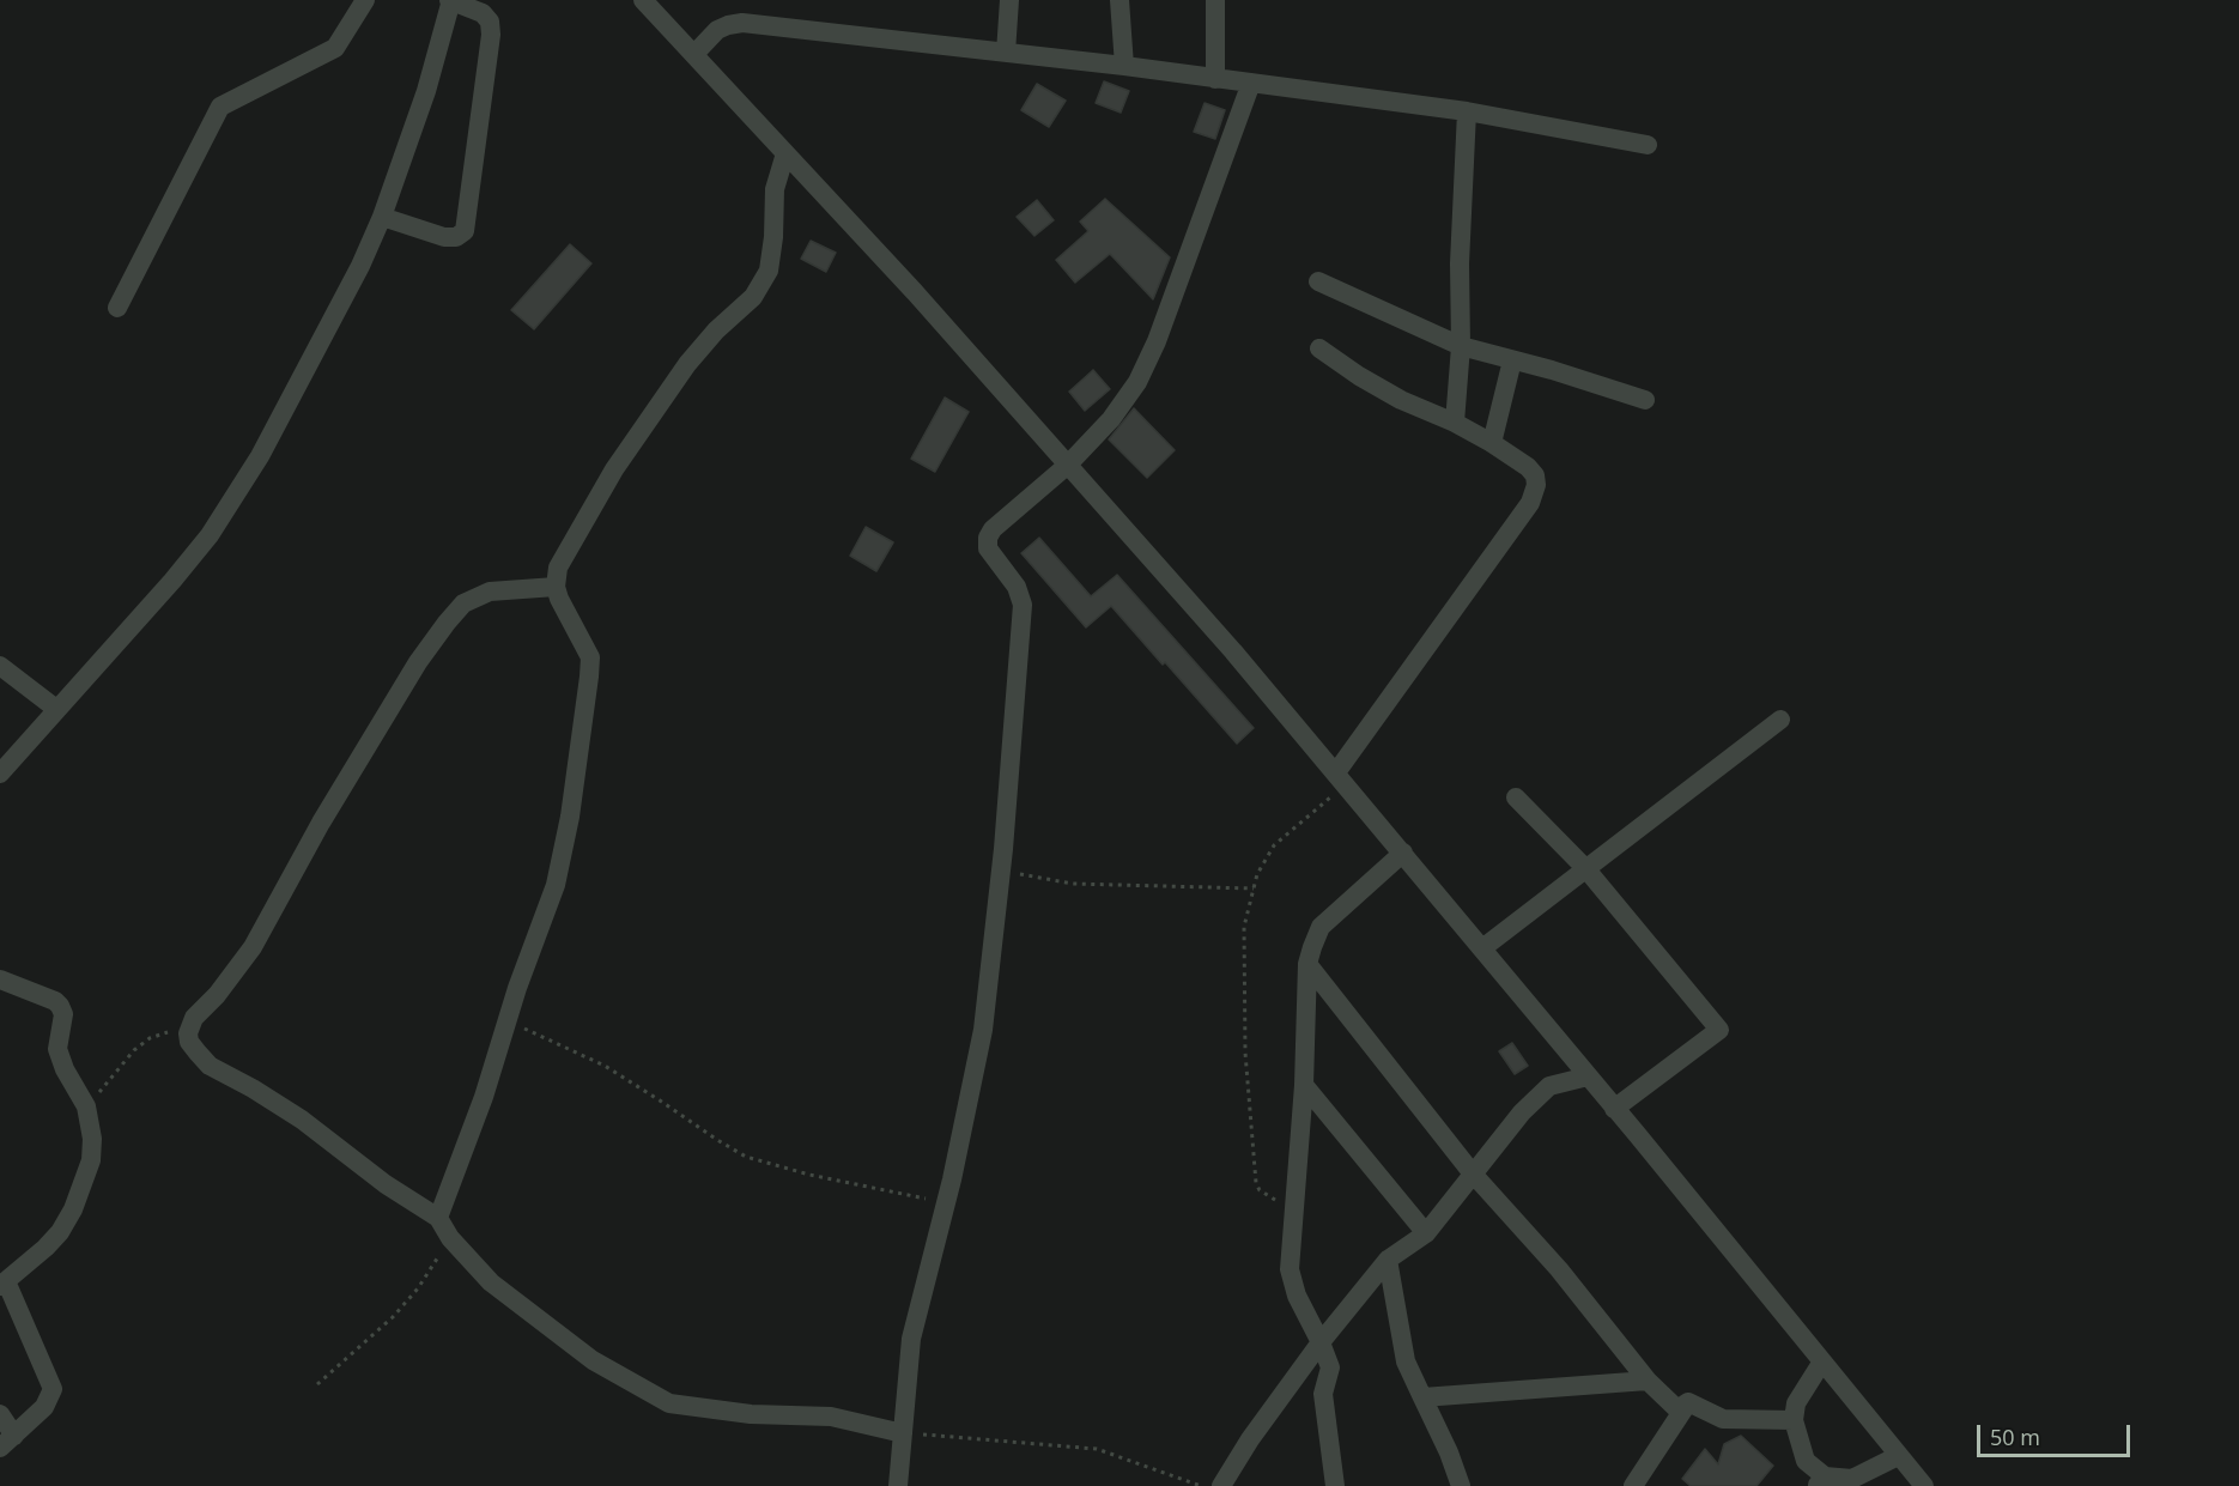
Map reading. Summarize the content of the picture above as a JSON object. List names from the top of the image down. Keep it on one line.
{"scale_bar":"50 m"}
